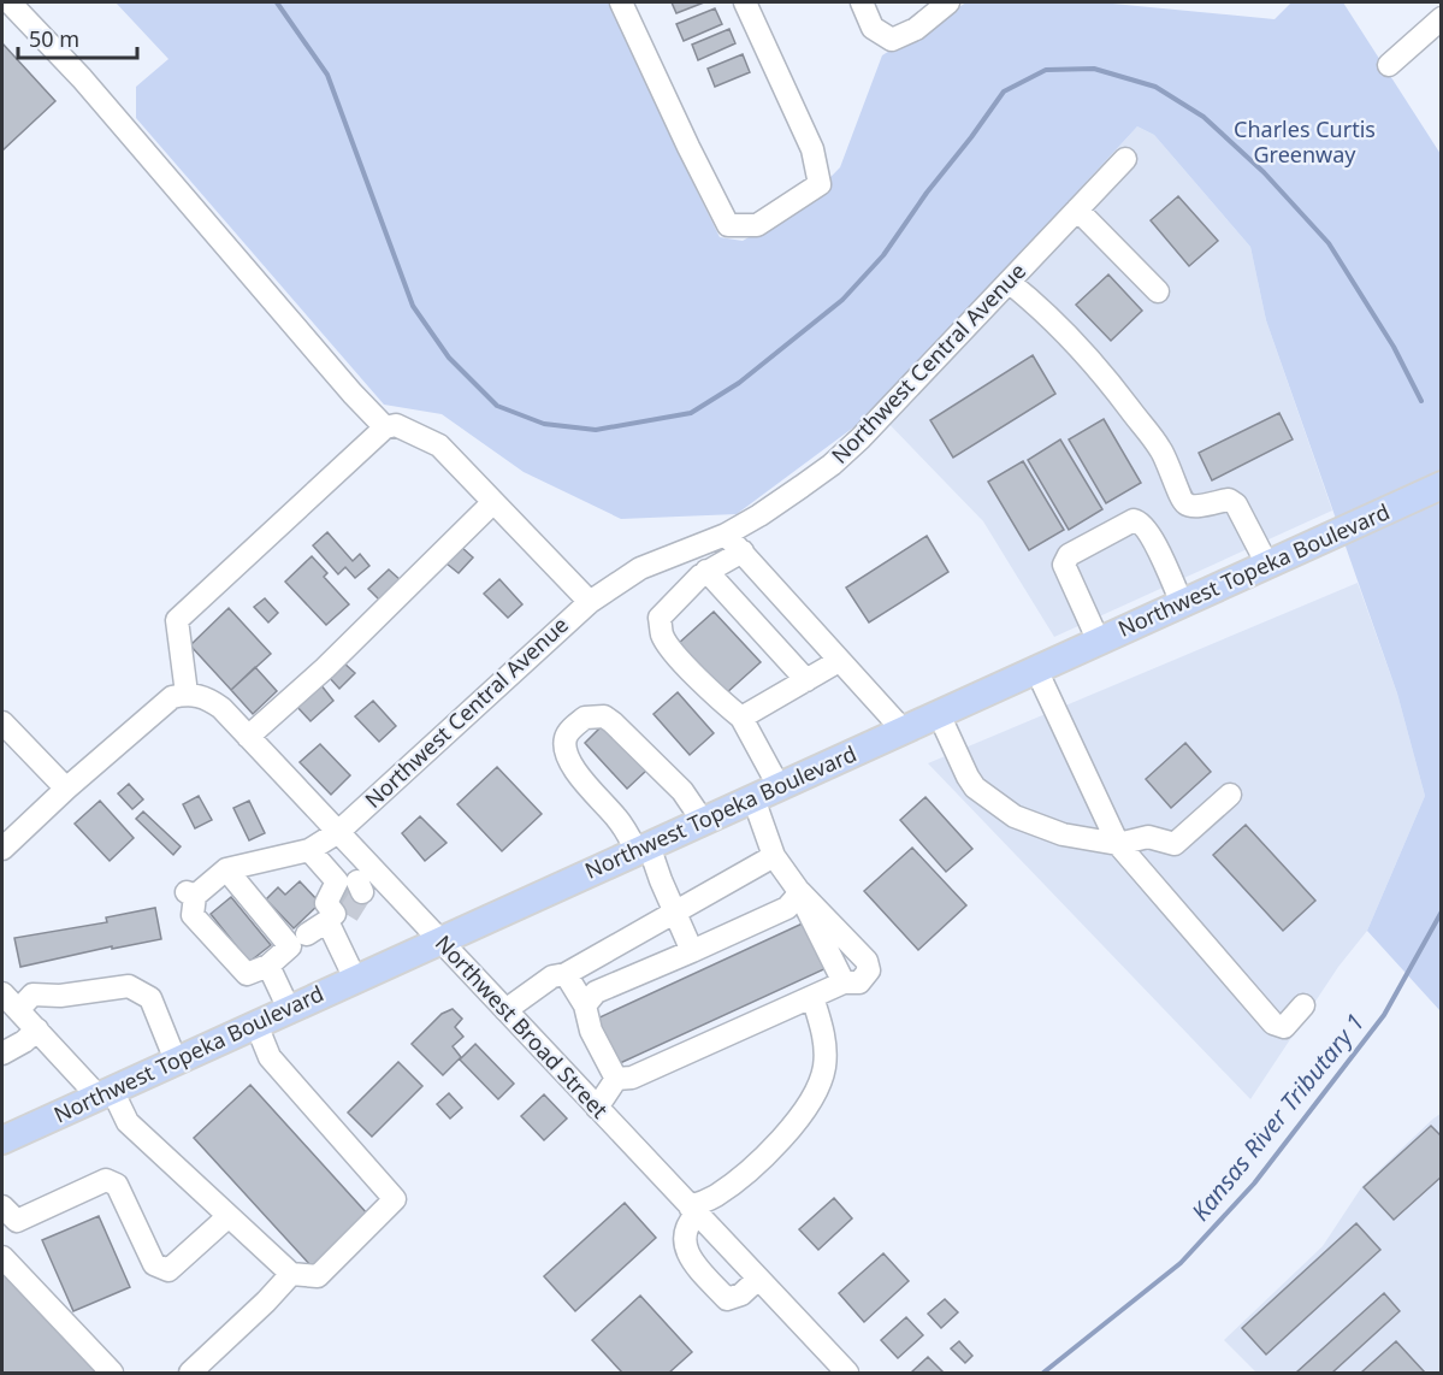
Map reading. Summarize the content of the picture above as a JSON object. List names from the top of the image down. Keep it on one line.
{"streets":{"main road":["Northwest Topeka Boulevard"],"street":["Northwest Central Avenue","Northwest Broad Street"]},"crossings":[["Northwest Central Avenue","Northwest Broad Street"],["Northwest Topeka Boulevard","Northwest Broad Street"]],"water":["Kansas River Tributary 1"],"parks":["Charles Curtis Greenway"],"scale_bar":"50 m"}
